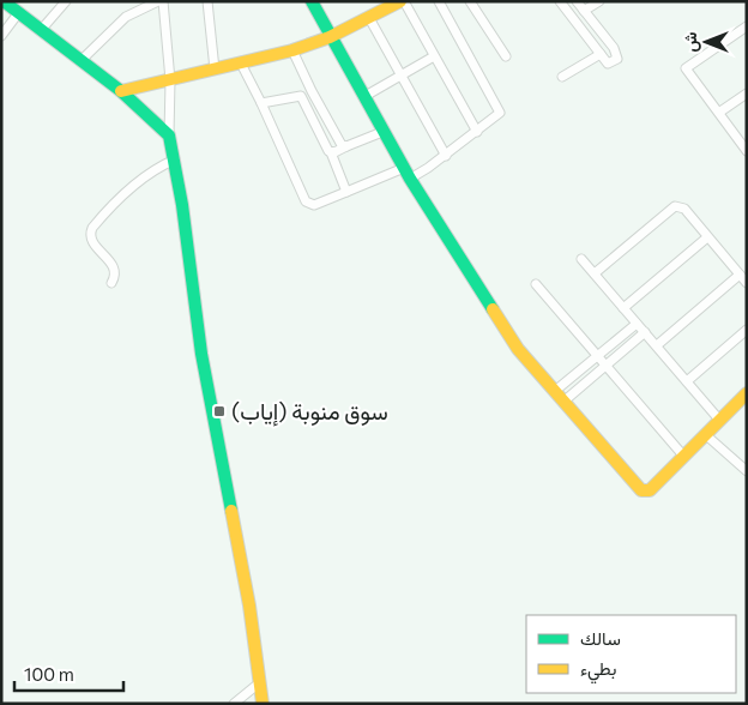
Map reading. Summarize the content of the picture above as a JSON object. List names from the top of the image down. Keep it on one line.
{"places":{"transit":["سوق منوبة (إياب)"]},"legend":["سالك","بطيء"],"scale_bar":"100 m","north":"left"}
